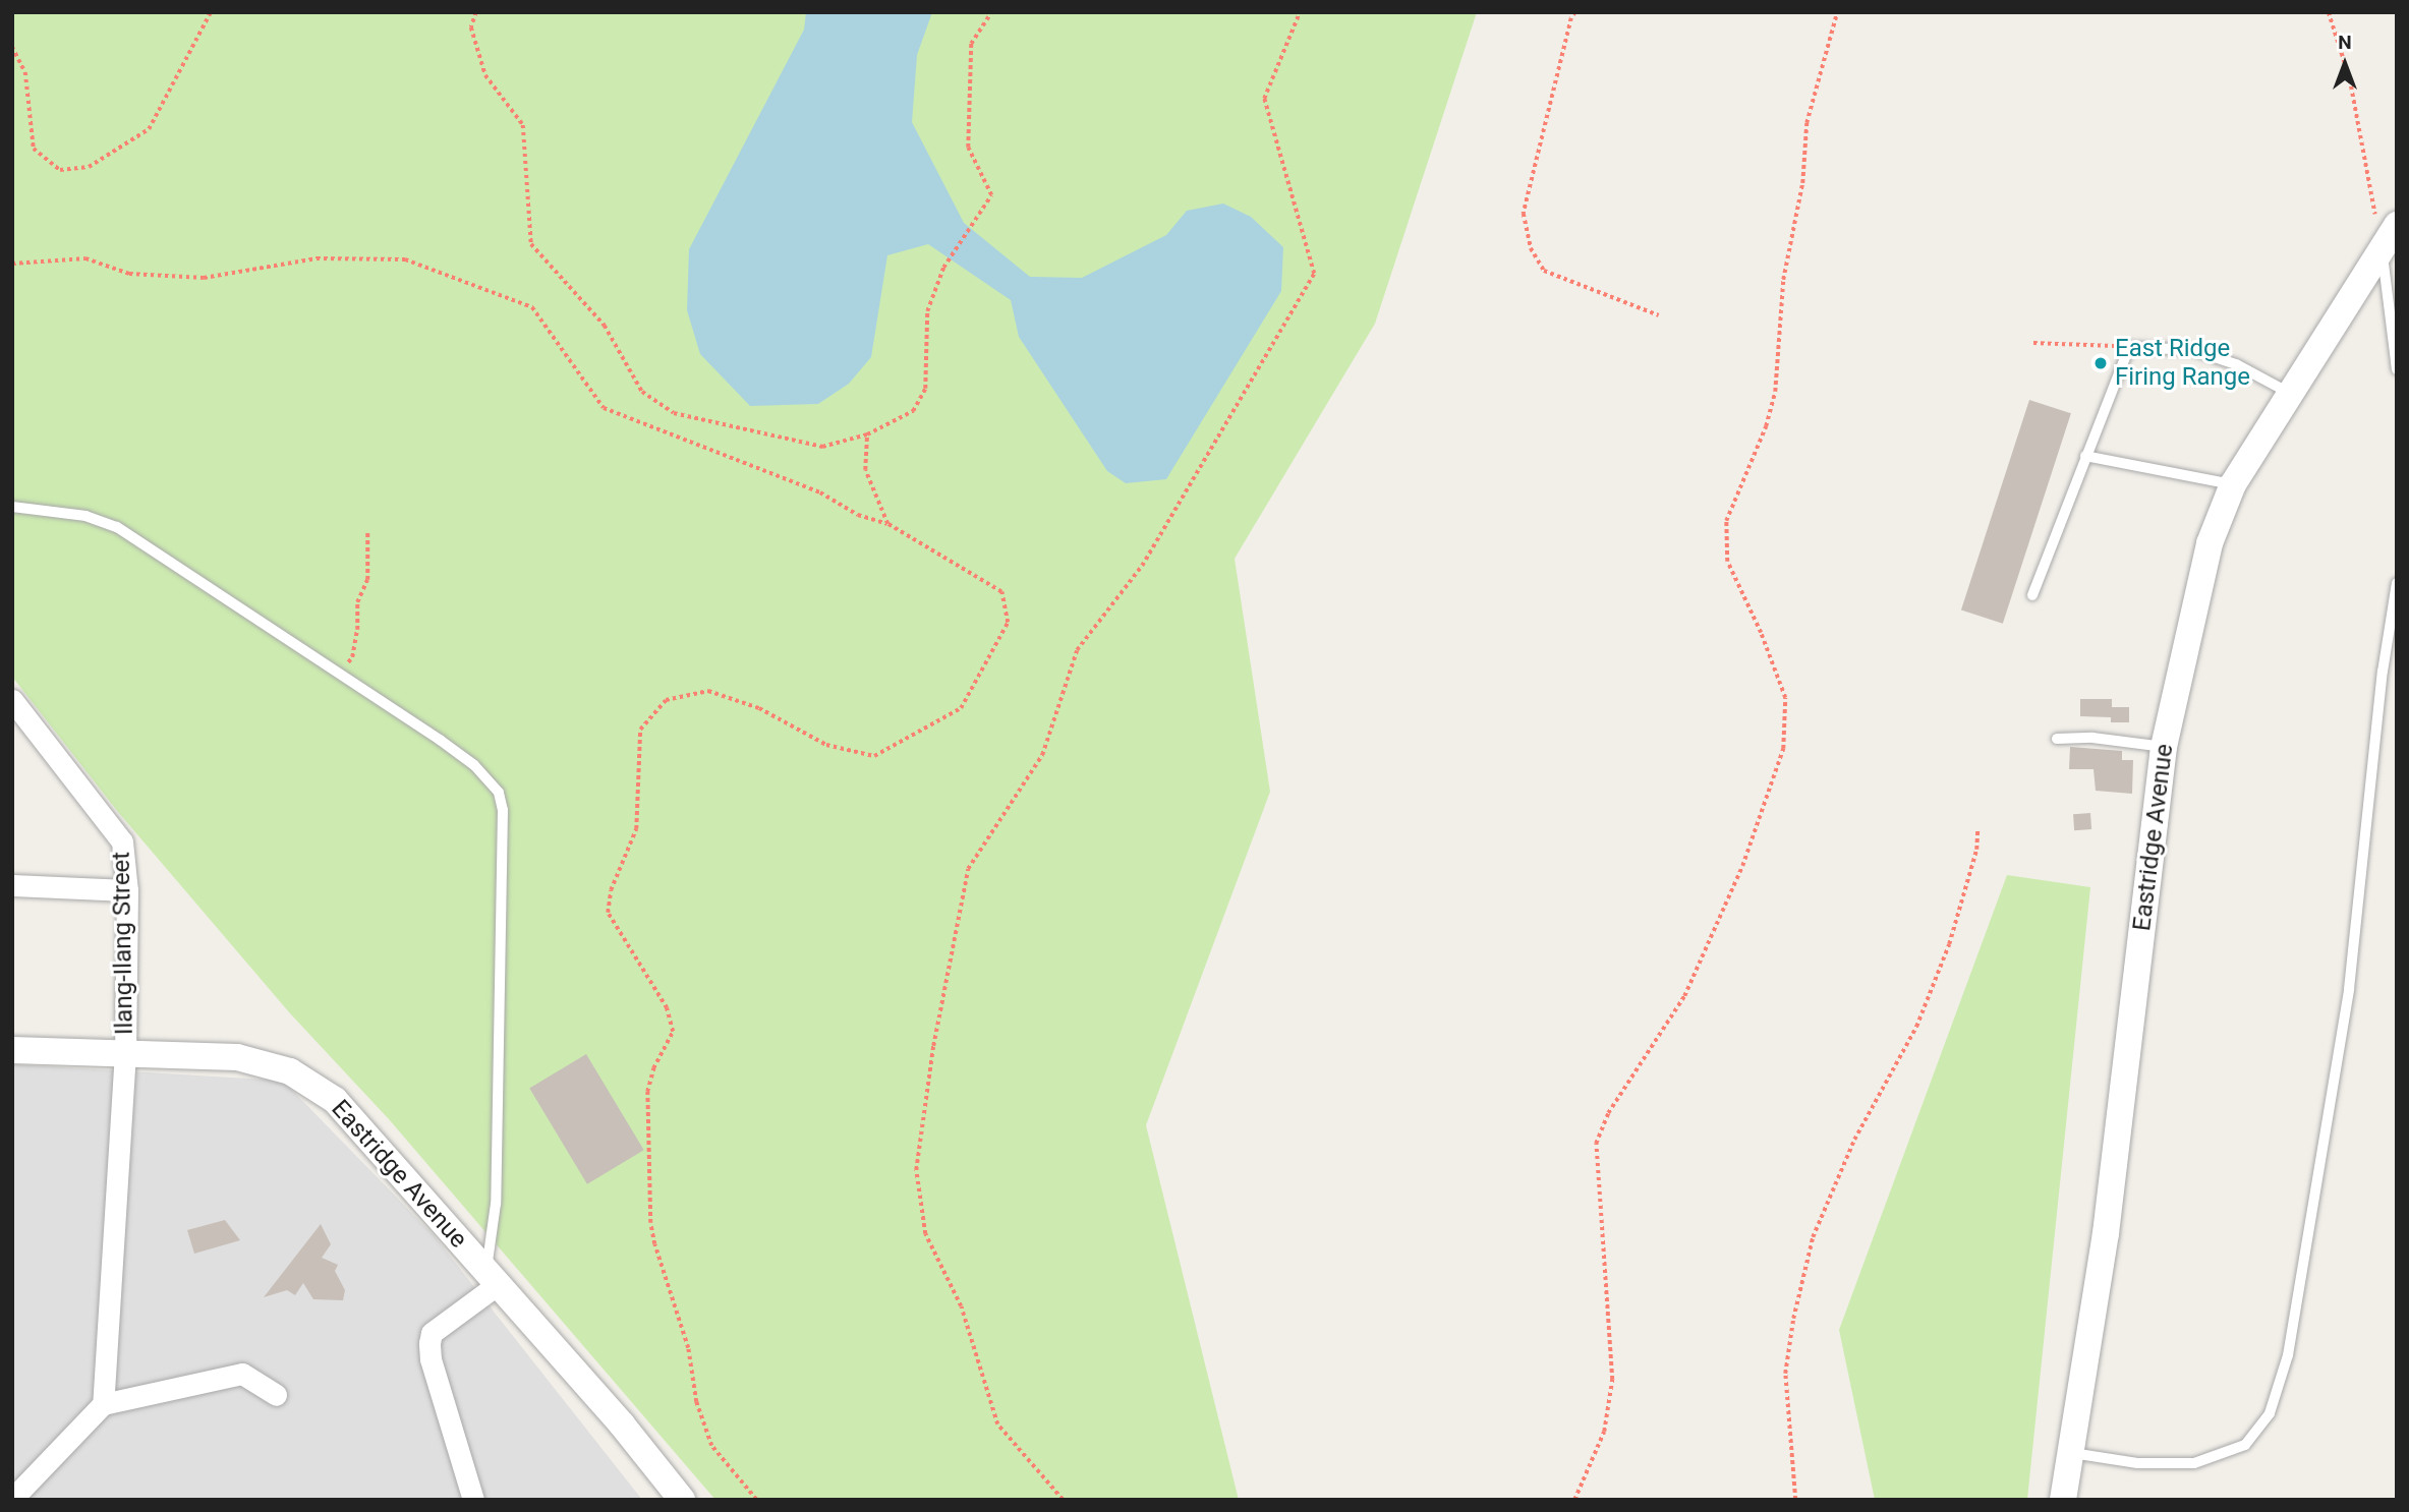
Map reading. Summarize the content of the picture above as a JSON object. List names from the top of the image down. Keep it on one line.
{"streets":{"street":["Eastridge Avenue","Ilang-Ilang Street"]},"crossings":[["Eastridge Avenue","Ilang-Ilang Street"]],"places":["East Ridge Firing Range"],"north":"top"}
